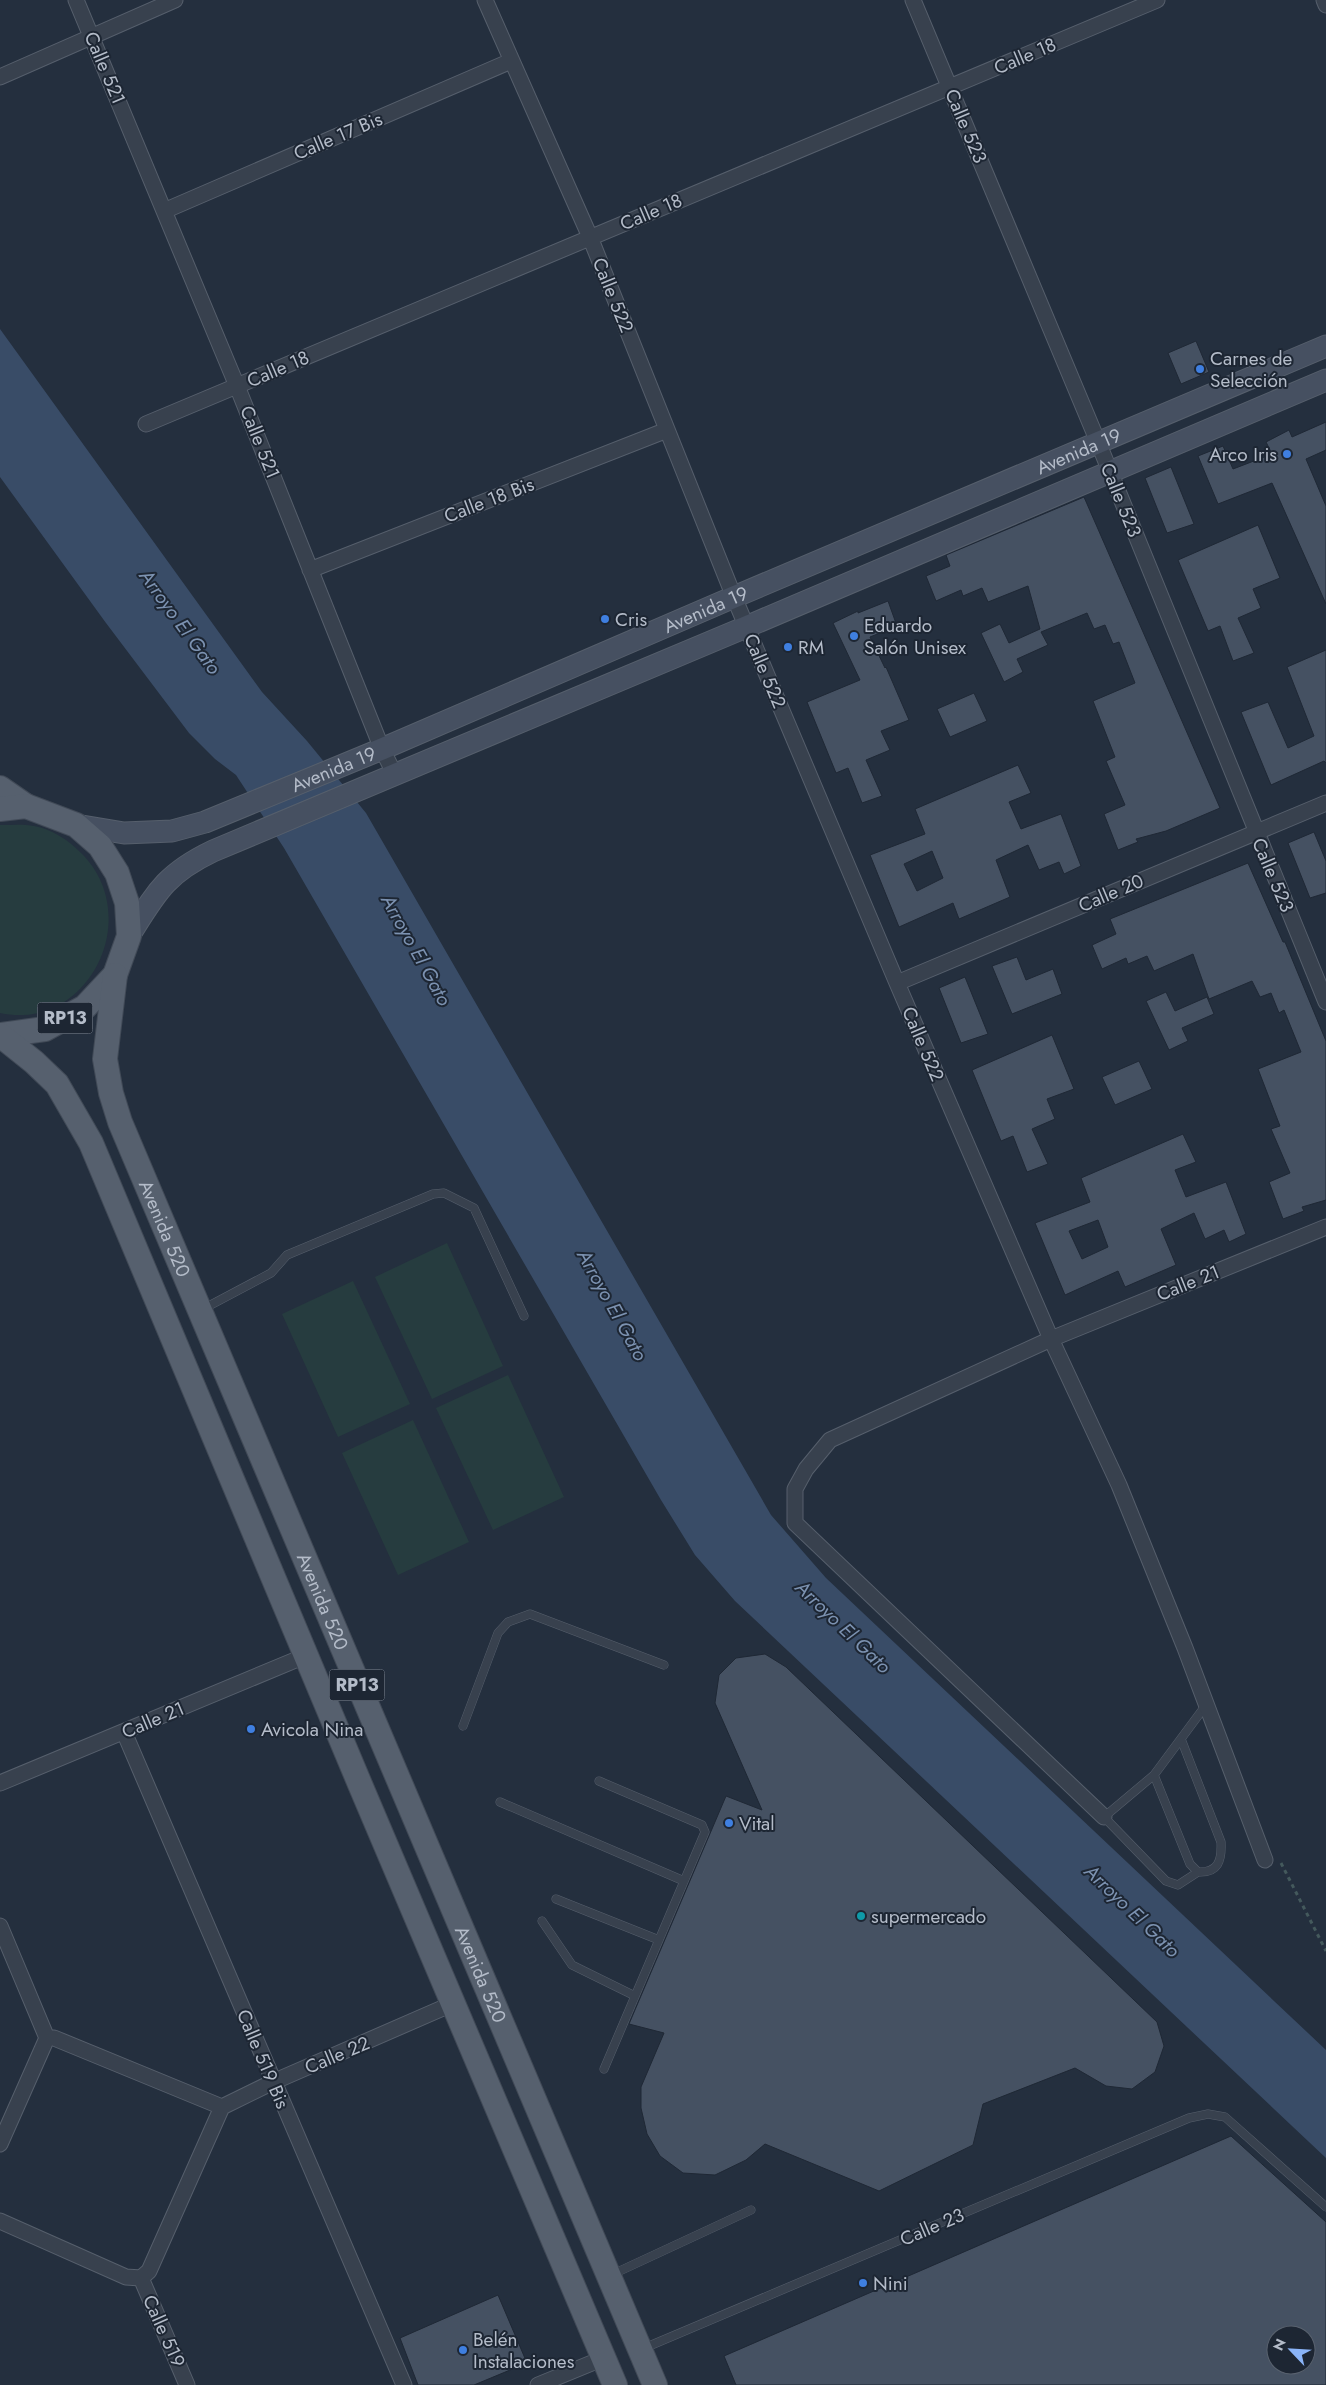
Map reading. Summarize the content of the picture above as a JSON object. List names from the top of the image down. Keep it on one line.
{"streets":{"main road":["Avenida 19","RP13","Avenida 520"],"street":["Calle 18","Calle 521","Calle 523","Calle 17 Bis","Calle 522","Calle 18 Bis","Calle 20","Calle 21","Calle 22","Calle 519 Bis","Calle 519"],"lane":["Calle 23"]},"crossings":[["Calle 18","Calle 521"],["Calle 18","Calle 523"],["Calle 18","Calle 522"],["Calle 521","Calle 17 Bis"],["Calle 521","Avenida 19"],["Calle 521","Calle 18 Bis"],["Calle 523","Avenida 19"],["Calle 523","Calle 20"],["Calle 17 Bis","Calle 522"],["Calle 522","Avenida 19"],["Calle 522","Calle 18 Bis"],["Calle 522","Calle 20"],["Calle 522","Calle 21"],["Avenida 19","RP13"],["RP13","Avenida 520"],["Avenida 520","Calle 21"],["Avenida 520","Calle 22"],["Avenida 520","Calle 23"],["Calle 21","Calle 519 Bis"],["Calle 22","Calle 519 Bis"]],"water":["Arroyo El Gato"],"places":["Carnes de Selección","Arco Iris","Cris","Eduardo Salón Unisex","RM","Avicola Nina","Vital","supermercado","Nini","Belén Instalaciones"],"north":"top left"}
